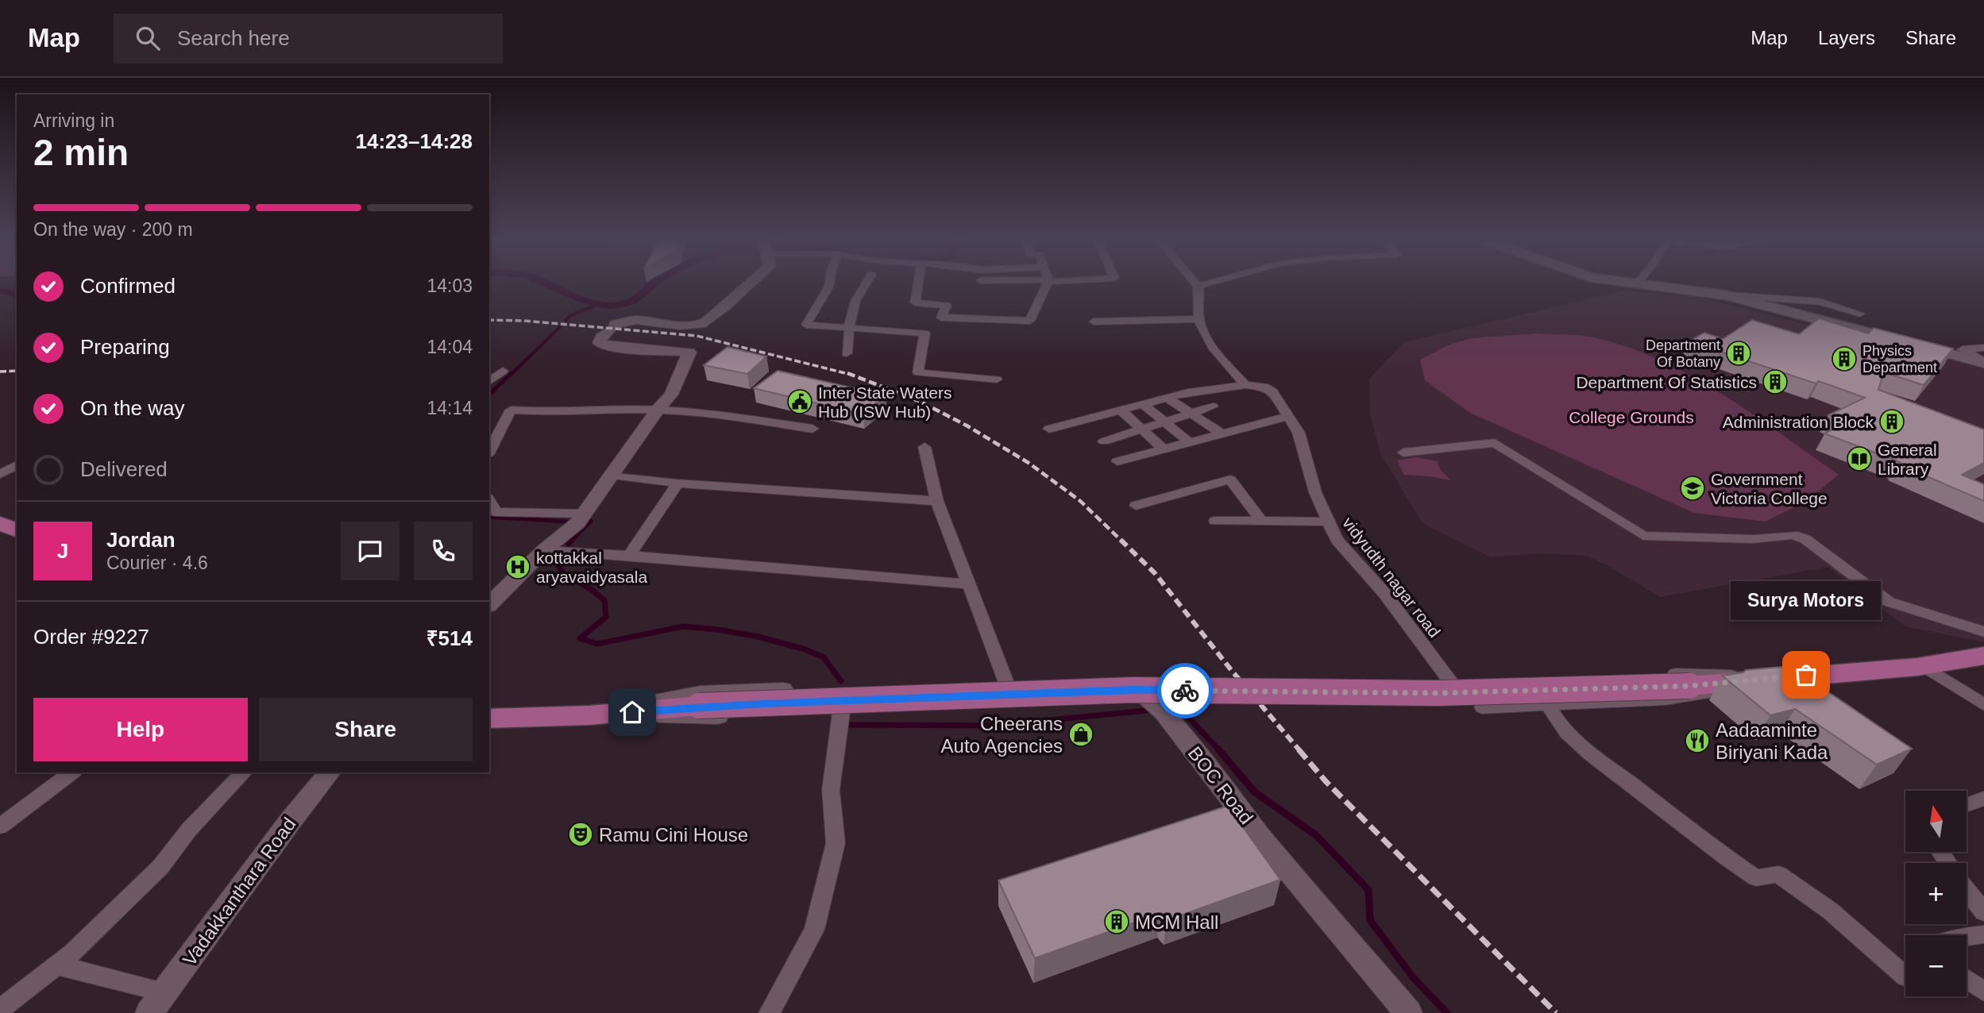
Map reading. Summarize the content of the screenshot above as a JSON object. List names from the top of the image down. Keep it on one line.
{"streets":{"street":["vidyudth nagar road","BOC Road","Vadakkanthara Road"]},"parks":["College Grounds"],"places":{"building":["Department Of Botany","Physics Department","Department Of Statistics","Administration Block","MCM Hall"],"public building":["Inter State Waters Hub (ISW Hub)"],"library":["General Library"],"school or university":["Government Victoria College"],"hospital":["kottakkal aryavaidyasala"],"other":["Surya Motors"],"shop":["Cheerans Auto Agencies"],"restaurant":["Aadaaminte Biriyani Kada"],"theatre":["Ramu Cini House"]},"north":"top","page":{"header":"Map","search":"Search here","nav":["Map","Layers","Share"],"heading":["2 min","Arriving in","14:23–14:28"],"panel":["Jordan","Courier · 4.6","Order #9227","₹514"],"bar":"On the way · 200 m","list":[["Confirmed","14:03"],["Preparing","14:04"],["On the way","14:14"],"Delivered"],"round":"J","bubble":"Surya Motors","buttons":["Help","Share"],"map_buttons":["+","−"]}}
